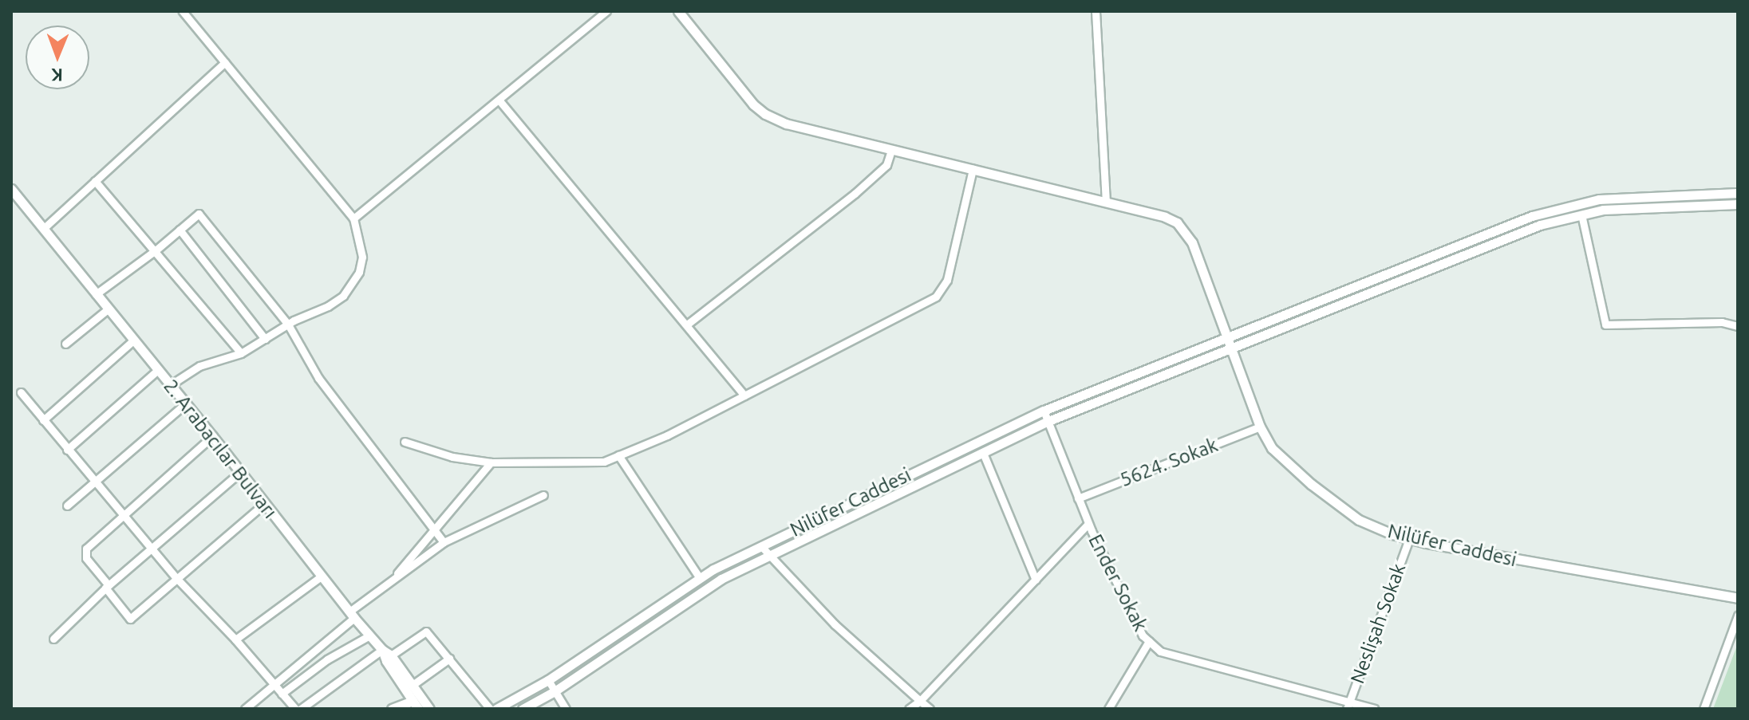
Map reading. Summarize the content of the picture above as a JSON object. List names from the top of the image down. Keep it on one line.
{"streets":{"street":["2. Arabacılar Bulvarı","5624. Sokak","Nilüfer Caddesi","Ender Sokak","Neslişah Sokak"]},"crossings":[["5624. Sokak","Nilüfer Caddesi"],["5624. Sokak","Ender Sokak"],["Nilüfer Caddesi","Ender Sokak"],["Nilüfer Caddesi","Neslişah Sokak"],["Ender Sokak","Neslişah Sokak"]],"north":"bottom"}
